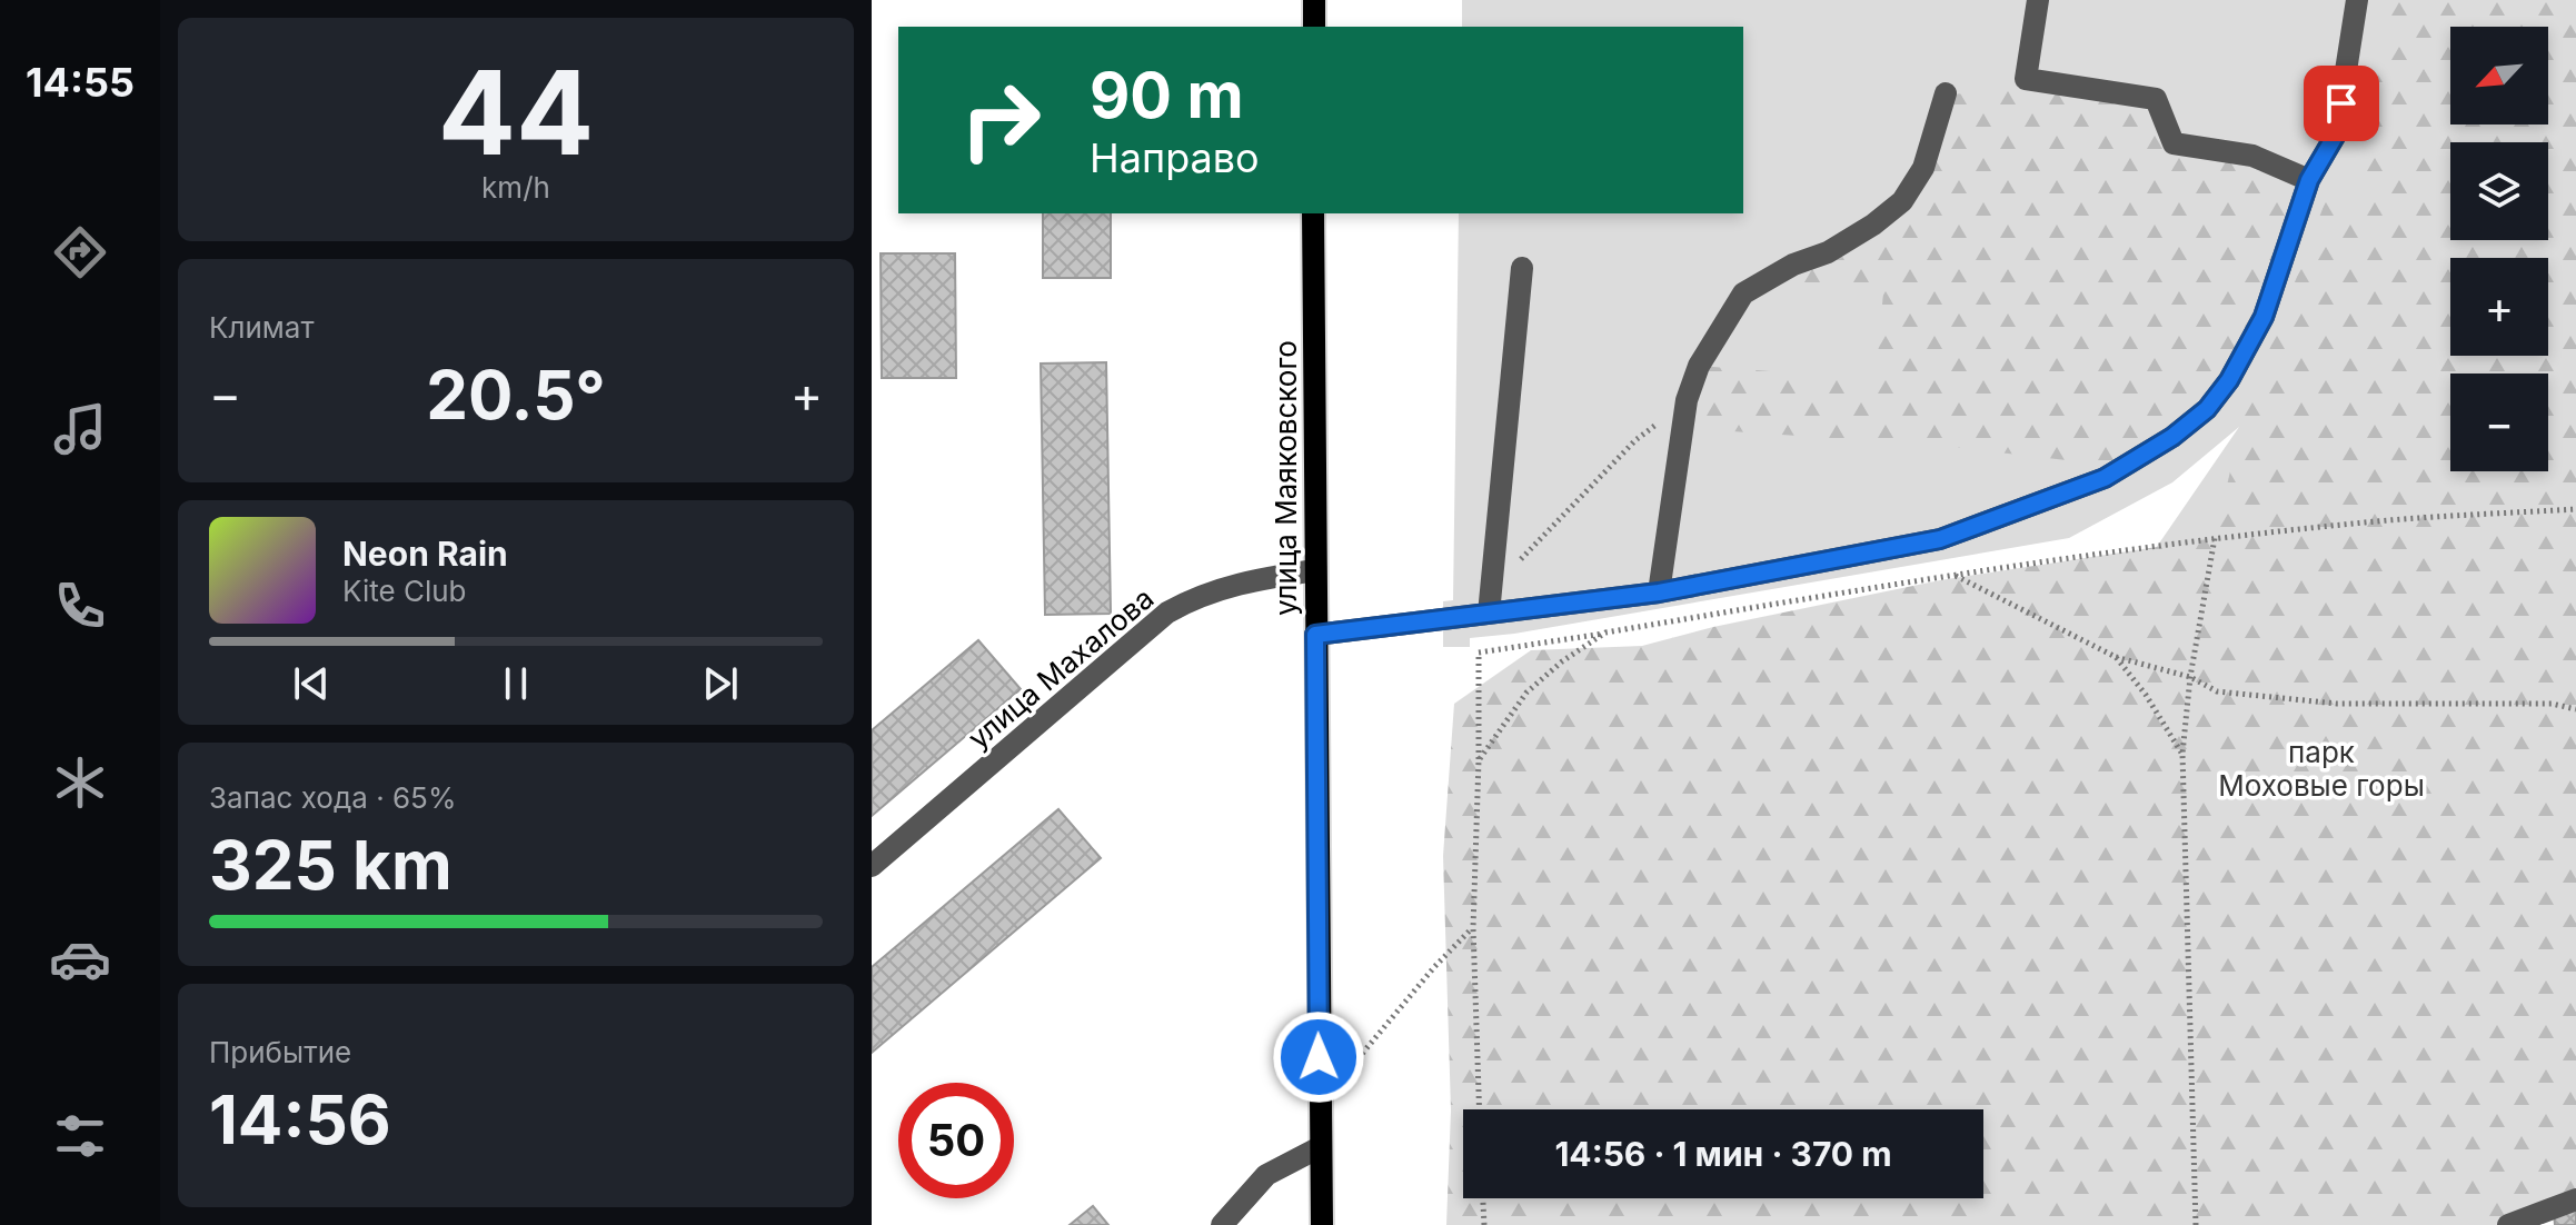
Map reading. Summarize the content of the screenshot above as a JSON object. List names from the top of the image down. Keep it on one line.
{"streets":{"main road":["улица Маяковского"],"street":["улица Махалова"]},"crossings":[["улица Маяковского","улица Махалова"]],"parks":["парк Моховые горы"],"north":"bottom left","page":{"tabs":"14:55","tile":[["44","km/h"],"Климат",["Запас хода · 65%","325 km"],["Прибытие","14:56"]],"map_buttons":["+","−"],"turn":["90 m","Направо"],"heat":["−","20.5°","+"],"song":["Neon Rain","Kite Club"],"limit":"50","trip":"14:56 · 1 мин · 370 m"}}
